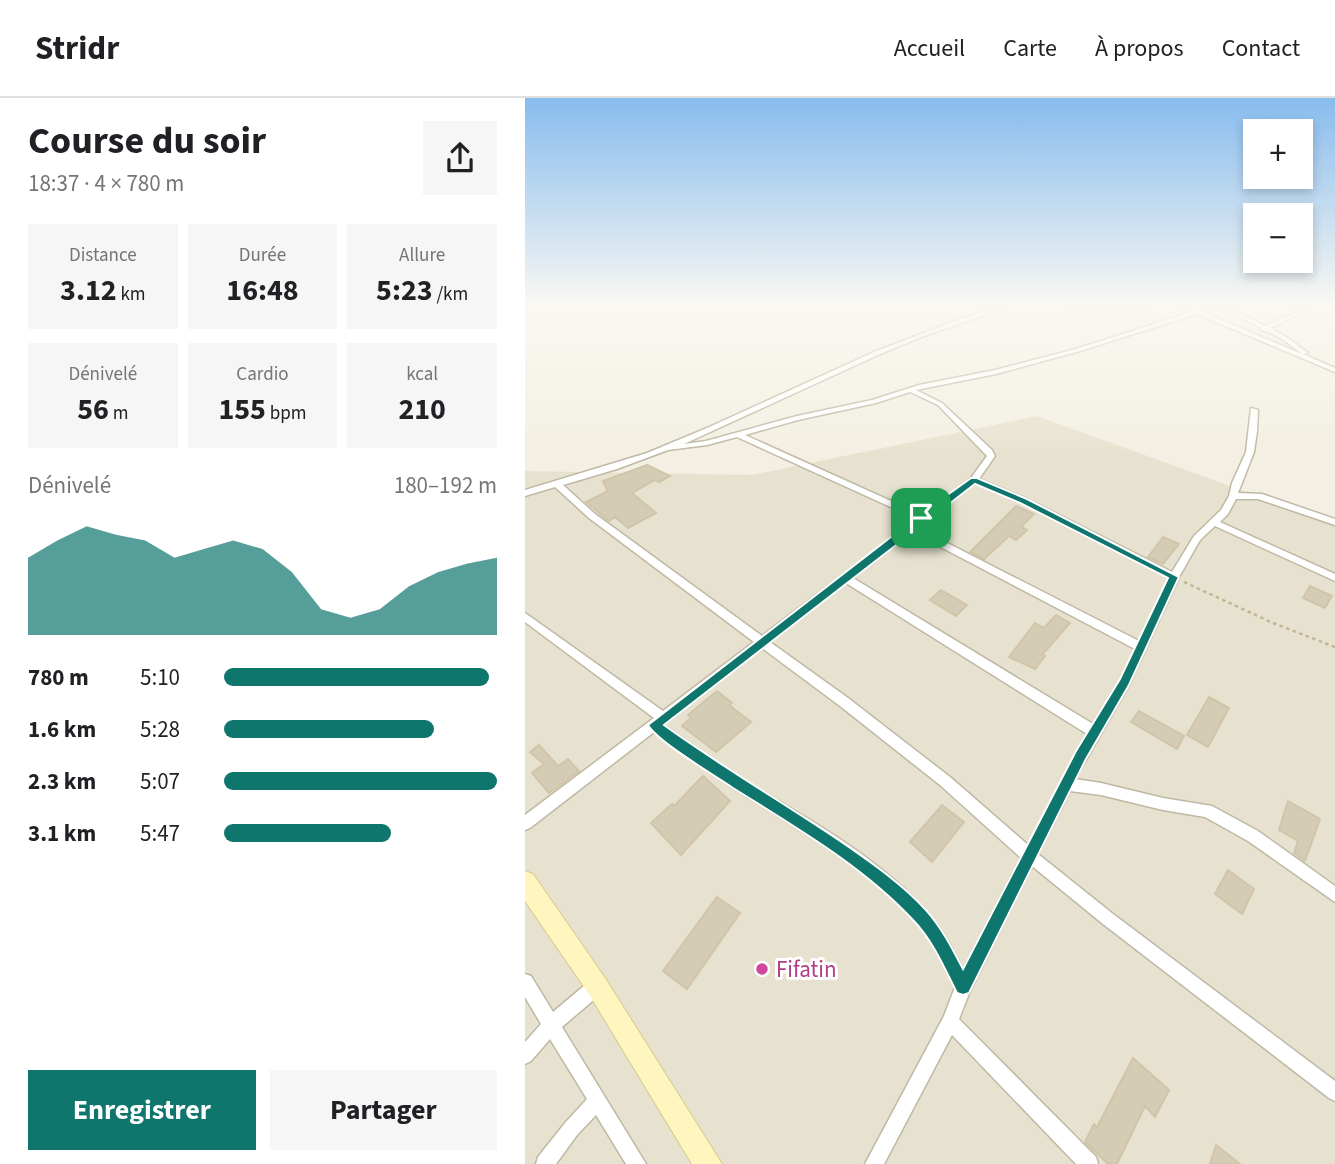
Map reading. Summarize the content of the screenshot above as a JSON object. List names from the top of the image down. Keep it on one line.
{"places":["Fifatin"],"page":{"header":"Stridr","nav":["Accueil","Carte","À propos","Contact"],"heading":["Course du soir","18:37 · 4 × 780 m"],"map_buttons":["+","−"],"stats":[["Distance","3.12 km"],["Durée","16:48"],["Allure","5:23 /km"],["Dénivelé","56 m"],["Cardio","155 bpm"],["kcal","210"]],"chart":["Dénivelé","180–192 m"],"list":[{"name":"780 m","note":"5:10"},{"name":"1.6 km","note":"5:28"},{"name":"2.3 km","note":"5:07"},{"name":"3.1 km","note":"5:47"}],"buttons":["Enregistrer","Partager"]}}
